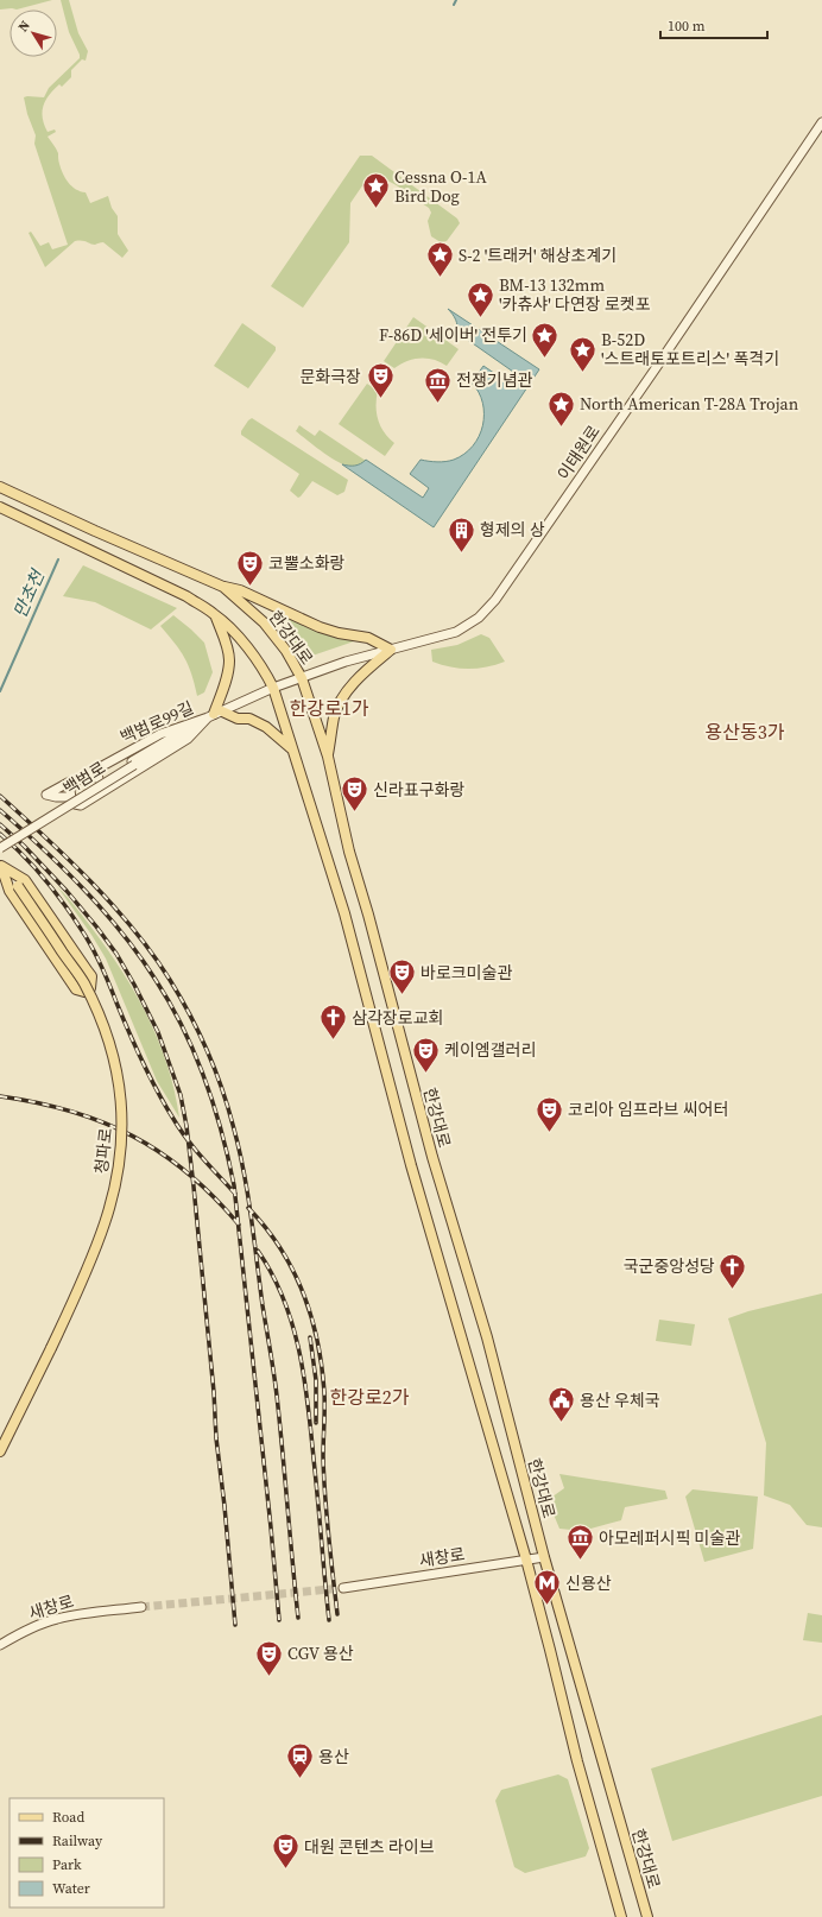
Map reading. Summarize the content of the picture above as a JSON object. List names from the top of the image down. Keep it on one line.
{"streets":{"main road":["이태원로","한강대로","백범로99길","백범로","청파로","새창로"]},"crossings":[["이태원로","한강대로"],["이태원로","백범로"],["한강대로","백범로"],["한강대로","새창로"],["백범로99길","백범로"]],"districts":["한강로1가","용산동3가","한강로2가"],"water":["만초천"],"places":{"place":["Cessna O-1A Bird Dog","S-2 '트래커' 해상초계기","BM-13 132mm '카츄샤' 다연장 로켓포","F-86D '세이버' 전투기","B-52D '스트래토포트리스' 폭격기","North American T-28A Trojan"],"theatre":["문화극장","코뿔소화랑","신라표구화랑","바로크미술관","케이엠갤러리","코리아 임프라브 씨어터","CGV 용산","대원 콘텐츠 라이브"],"museum":["전쟁기념관","아모레퍼시픽 미술관"],"building":["형제의 상"],"church":["삼각장로교회","국군중앙성당"],"public building":["용산 우체국"],"metro station":["신용산"],"station":["용산"]},"legend":["Road","Railway","Park","Water"],"scale_bar":"100 m","north":"top left"}
